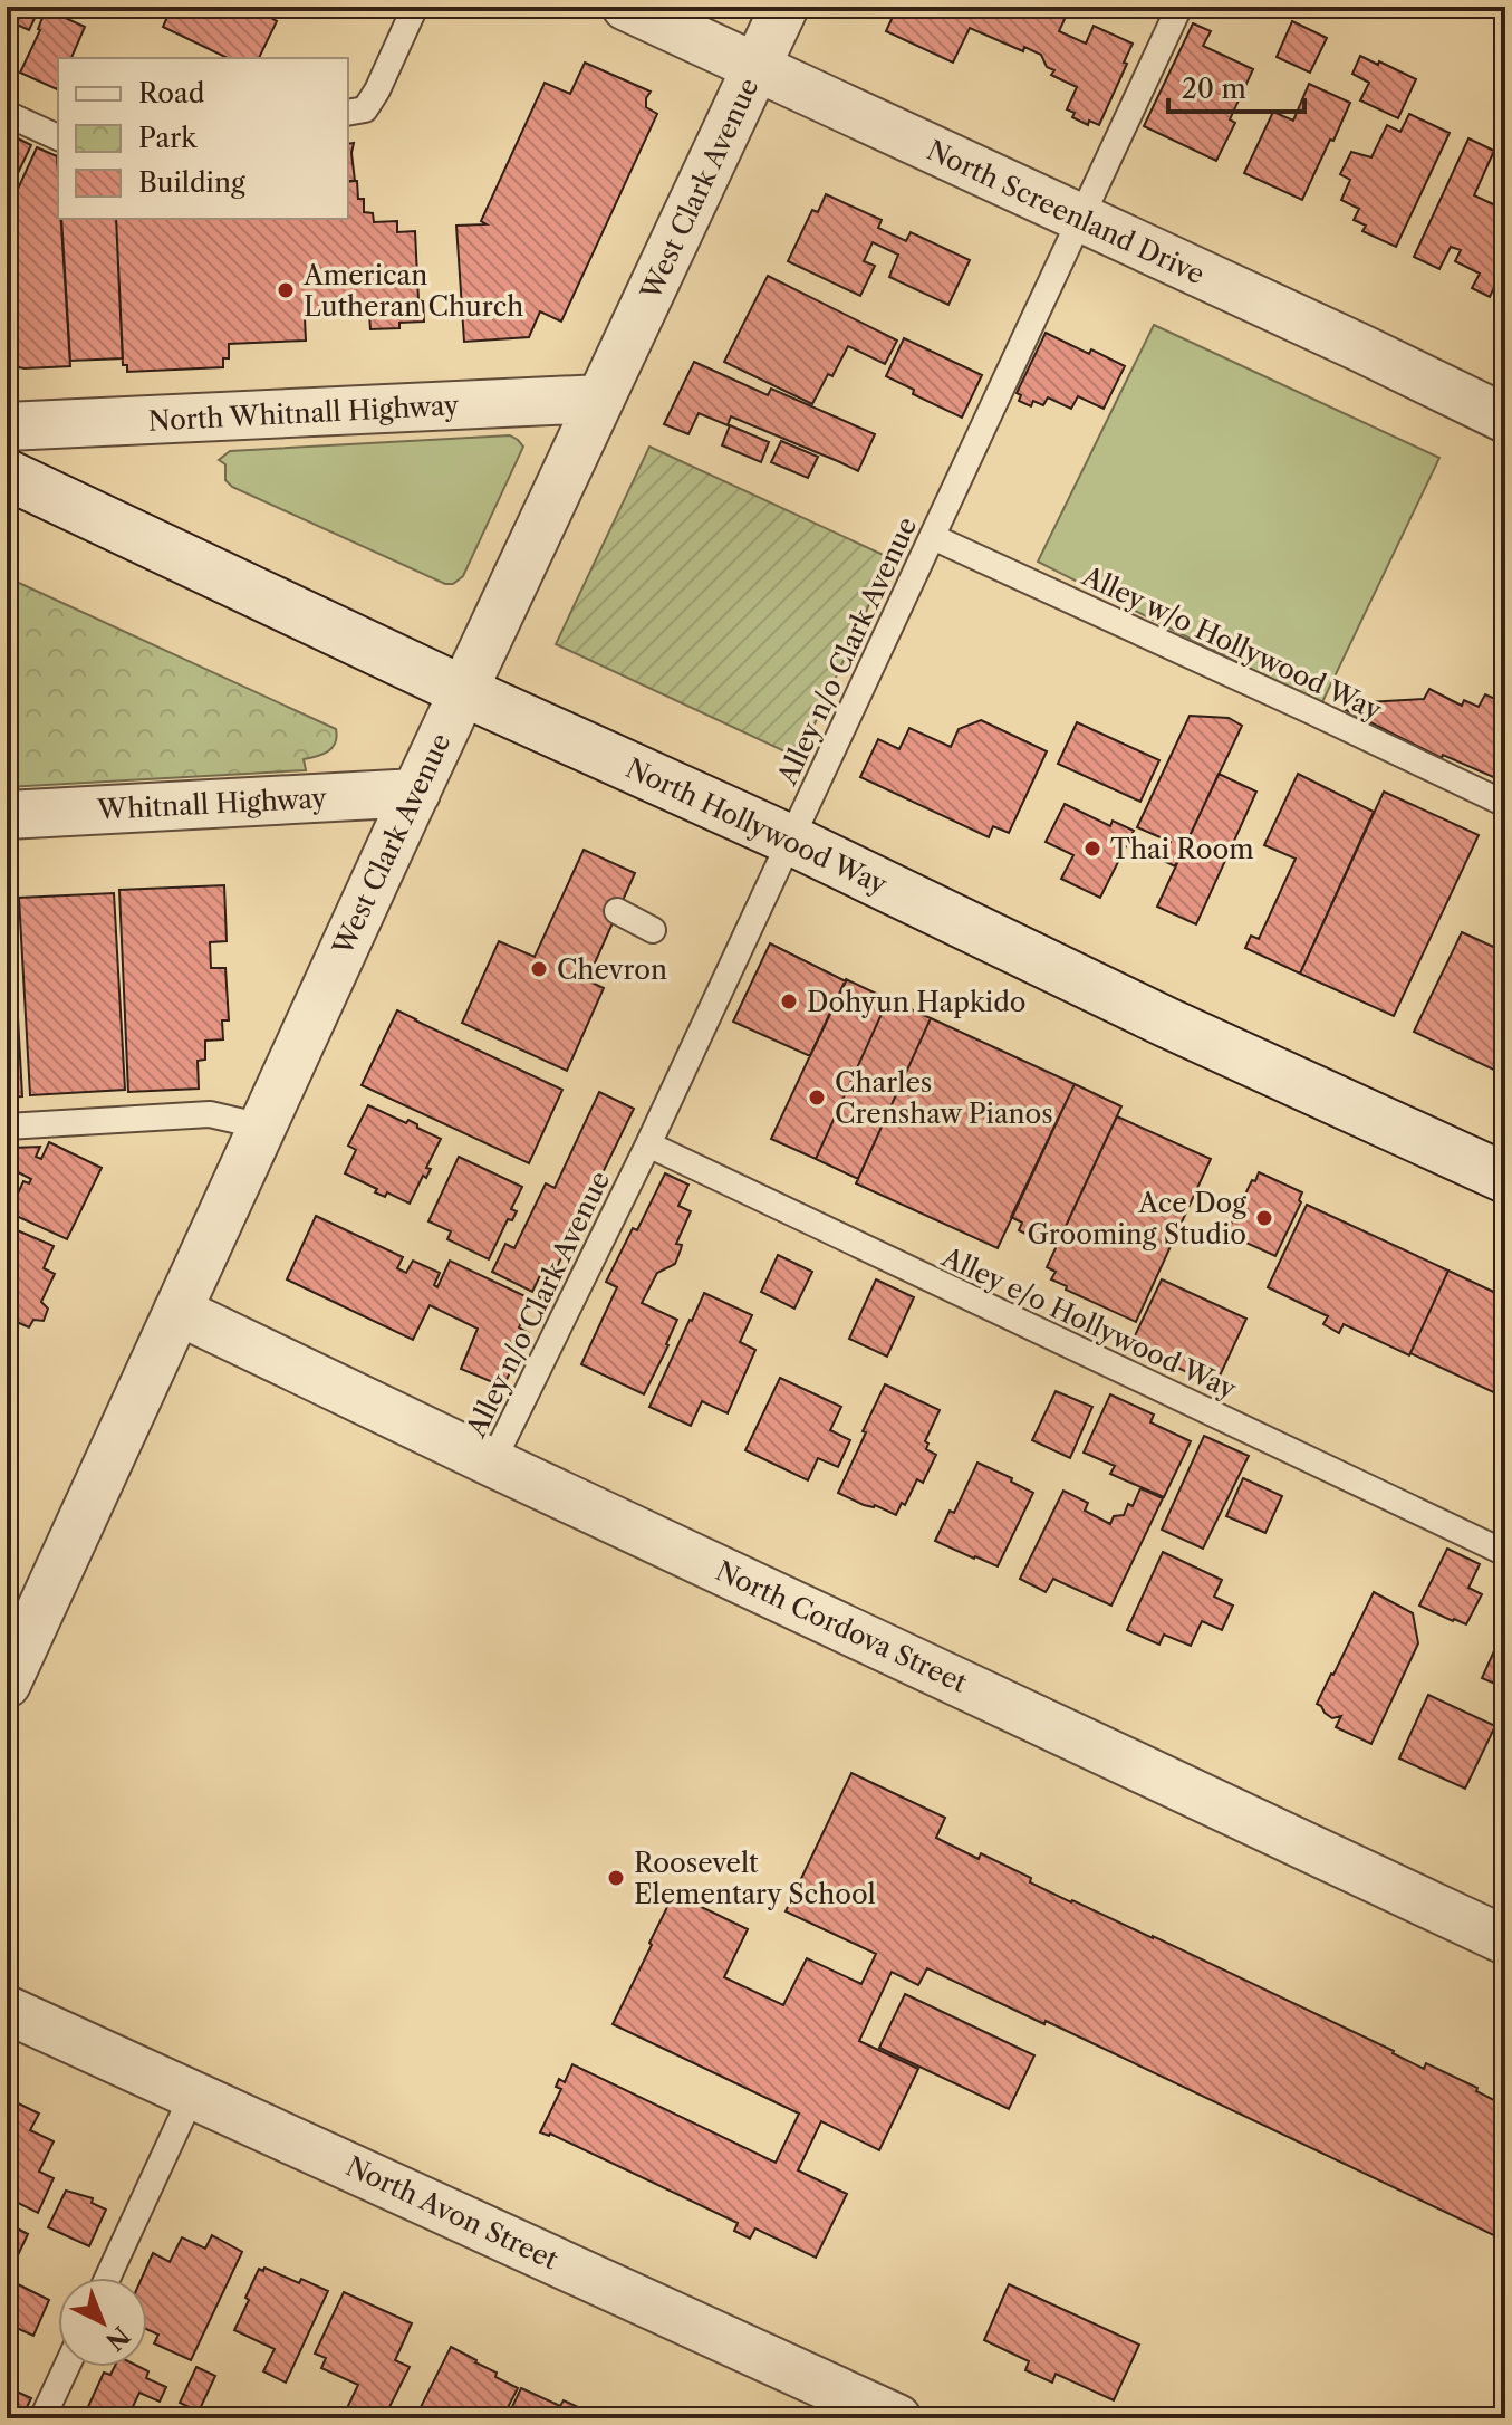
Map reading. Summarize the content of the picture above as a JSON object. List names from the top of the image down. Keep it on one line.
{"streets":{"main road":["North Hollywood Way"],"street":["West Clark Avenue","North Screenland Drive","North Whitnall Highway","Whitnall Highway","North Cordova Street","North Avon Street"],"lane":["Alley w/o Hollywood Way","Alley n/o Clark Avenue","Alley e/o Hollywood Way"]},"crossings":[["West Clark Avenue","North Screenland Drive"],["West Clark Avenue","North Whitnall Highway"],["West Clark Avenue","Whitnall Highway"],["West Clark Avenue","North Hollywood Way"],["West Clark Avenue","North Cordova Street"],["North Screenland Drive","Alley n/o Clark Avenue"],["Alley w/o Hollywood Way","Alley n/o Clark Avenue"],["Alley n/o Clark Avenue","North Hollywood Way"],["Alley n/o Clark Avenue","Alley e/o Hollywood Way"],["Alley n/o Clark Avenue","North Cordova Street"]],"places":["American Lutheran Church","Thai Room","Chevron","Dohyun Hapkido","Charles Crenshaw Pianos","Ace Dog Grooming Studio","Roosevelt Elementary School"],"legend":["Road","Park","Building"],"scale_bar":"20 m","north":"bottom right"}
